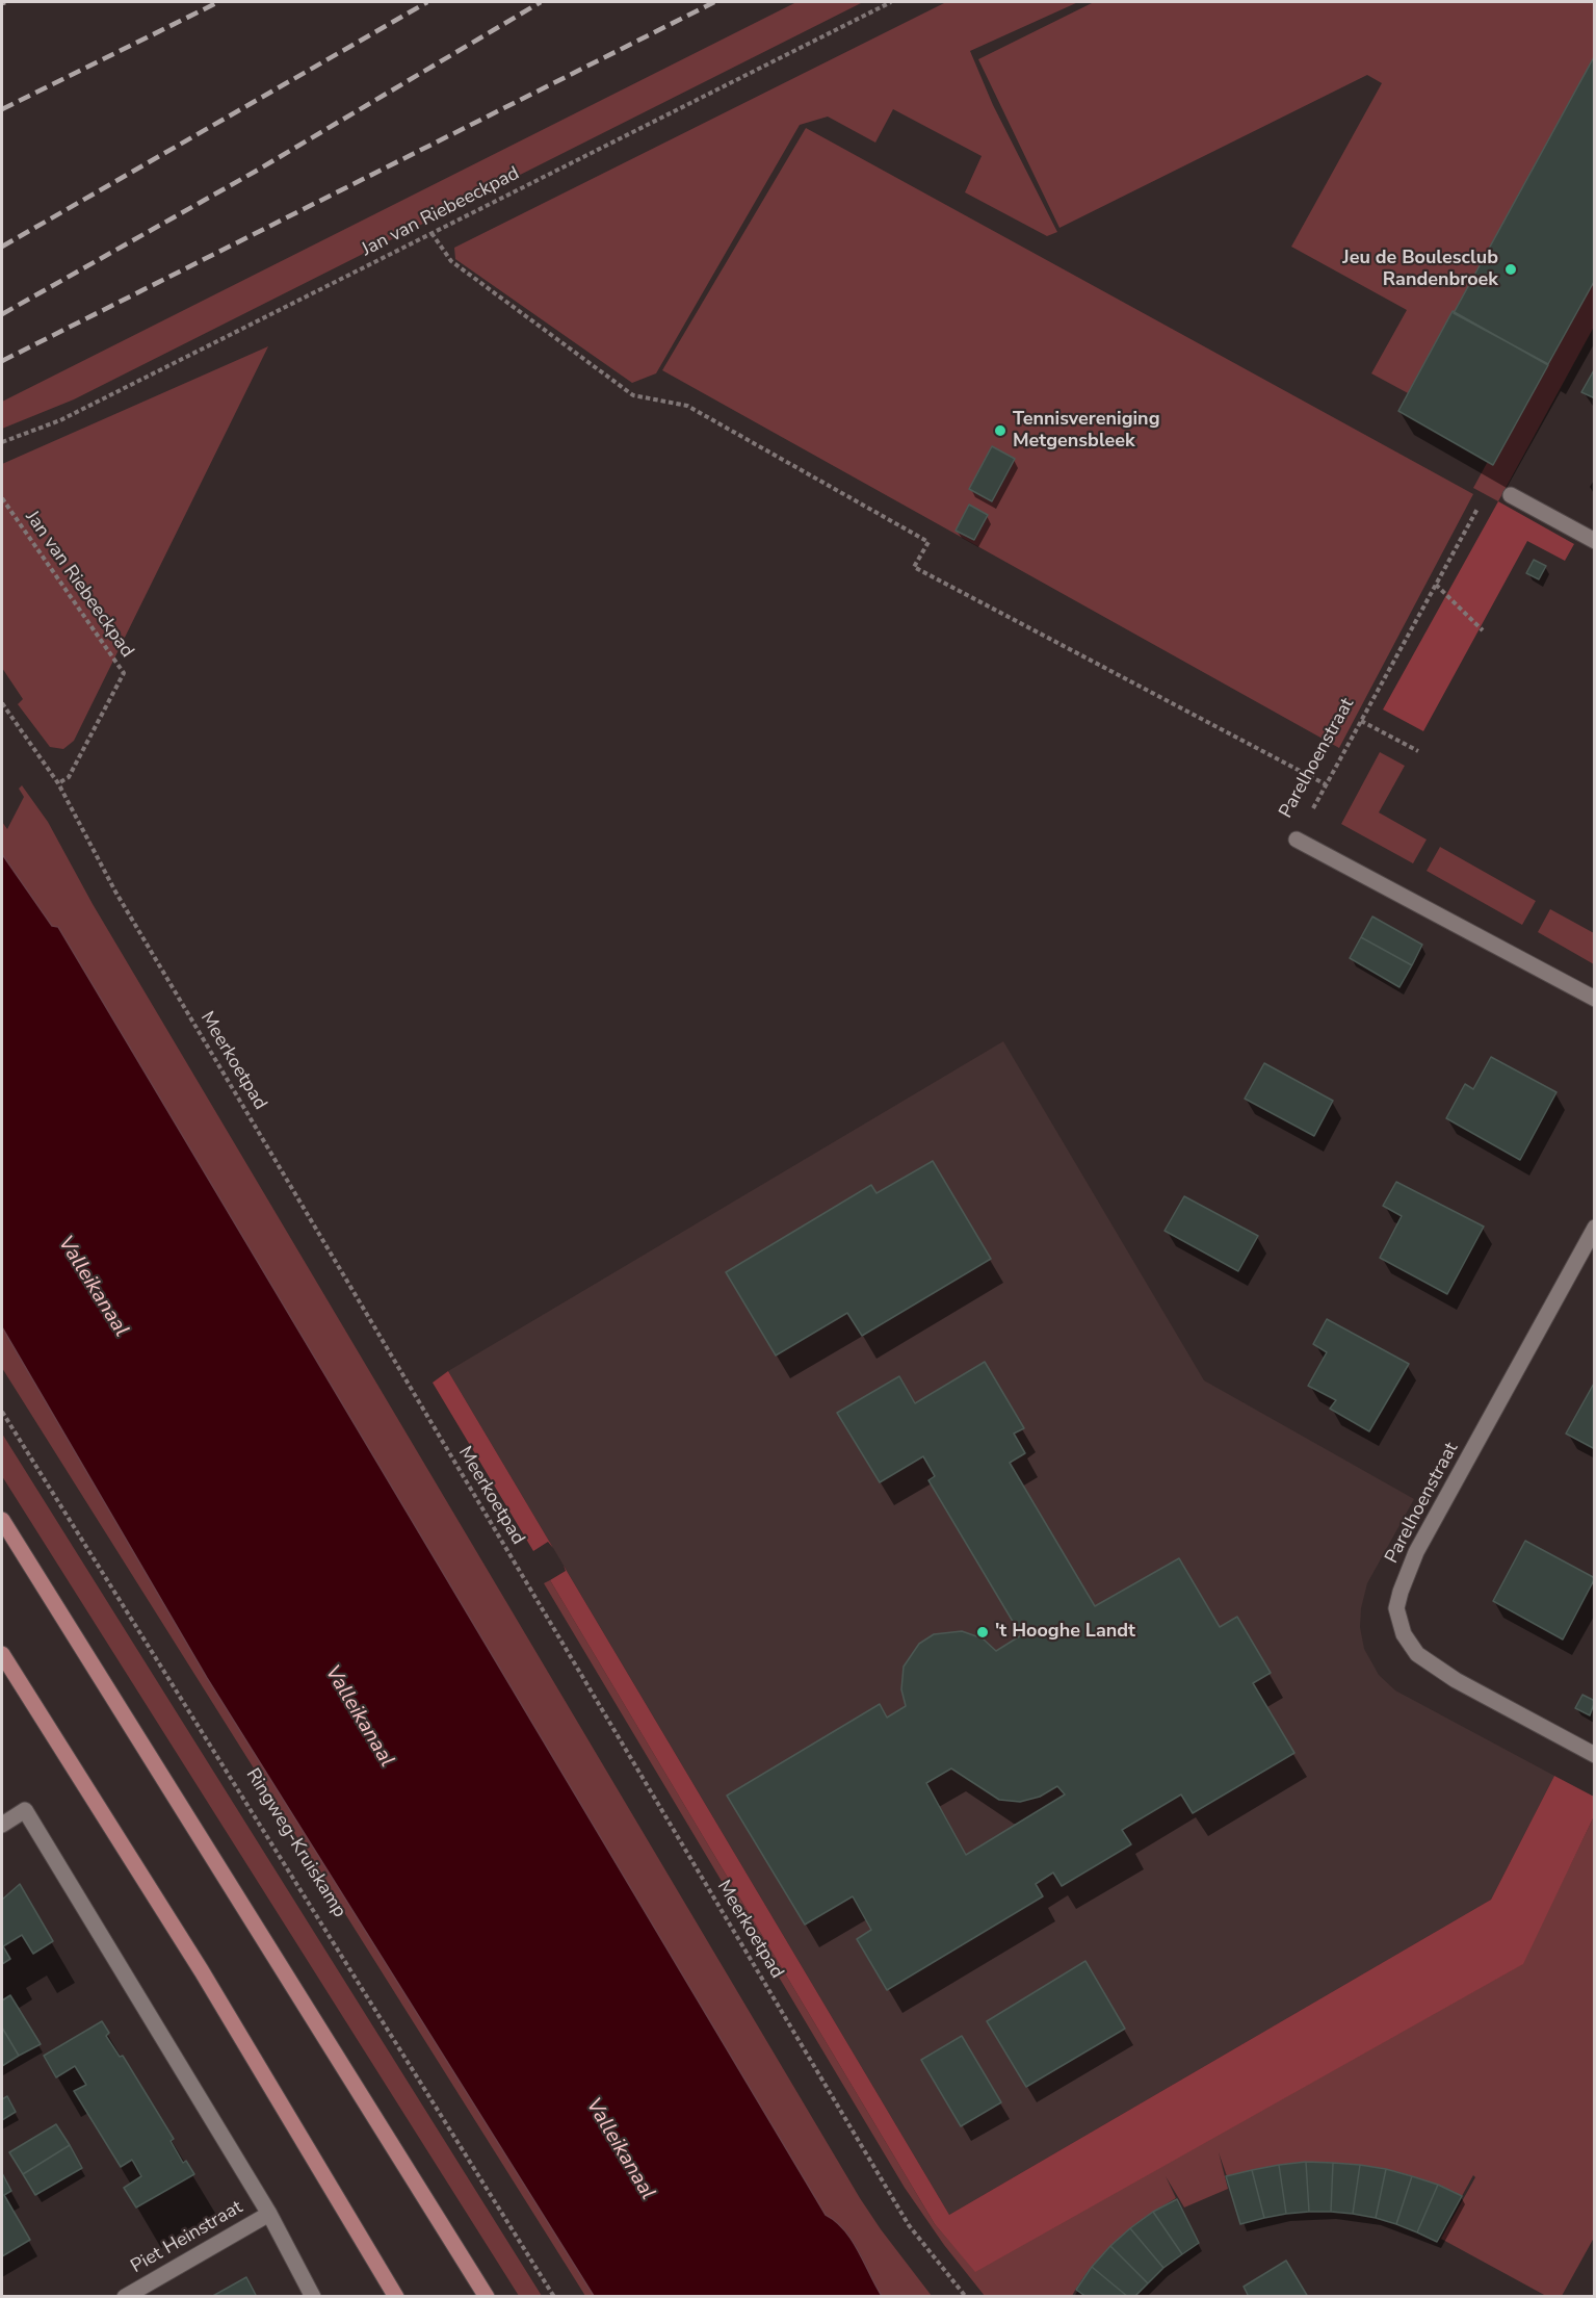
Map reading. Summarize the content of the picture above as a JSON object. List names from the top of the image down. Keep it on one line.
{"streets":{"street":["Parelhoenstraat","Piet Heinstraat"],"path":["Jan van Riebeeckpad","Meerkoetpad","Ringweg-Kruiskamp"]},"crossings":[["Jan van Riebeeckpad","Meerkoetpad"]],"water":["Valleikanaal"],"places":["Jeu de Boulesclub Randenbroek","Tennisvereniging Metgensbleek","'t Hooghe Landt"]}
